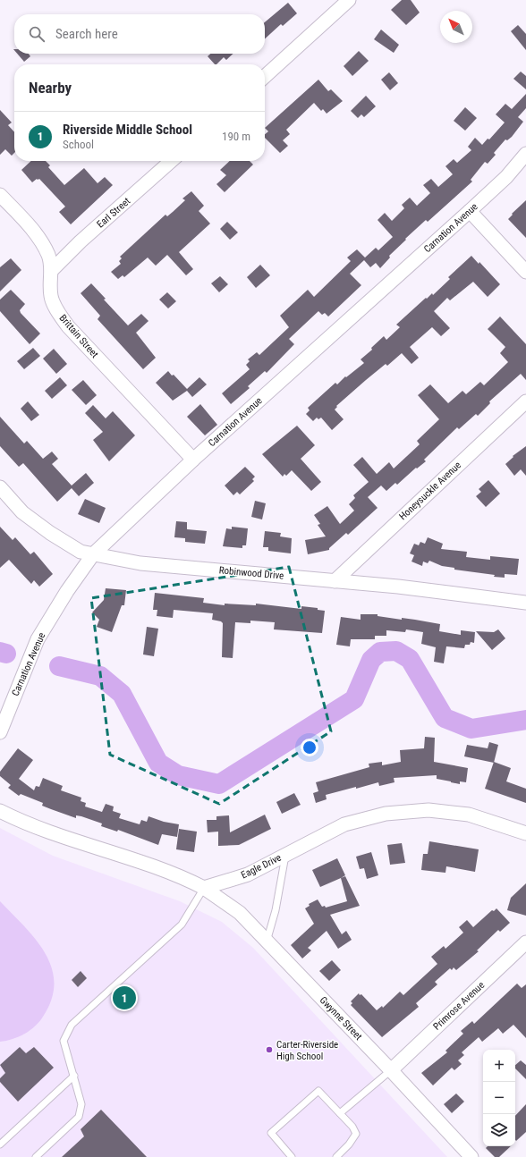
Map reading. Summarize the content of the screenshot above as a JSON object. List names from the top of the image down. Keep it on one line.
{"streets":{"street":["Earl Street","Carnation Avenue","Brittain Street","Honeysuckle Avenue","Robinwood Drive","Eagle Drive","Primrose Avenue","Gwynne Street"]},"crossings":[["Earl Street","Brittain Street"],["Carnation Avenue","Brittain Street"],["Carnation Avenue","Robinwood Drive"],["Honeysuckle Avenue","Robinwood Drive"],["Eagle Drive","Gwynne Street"],["Primrose Avenue","Gwynne Street"]],"places":["Carter-Riverside High School"],"north":"top left","page":{"search":"Search here","heading":"Nearby","list":[{"mark":"1","name":"Riverside Middle School","note":"School","value":"190 m"}],"pins":"1","map_buttons":["+","−"]}}
